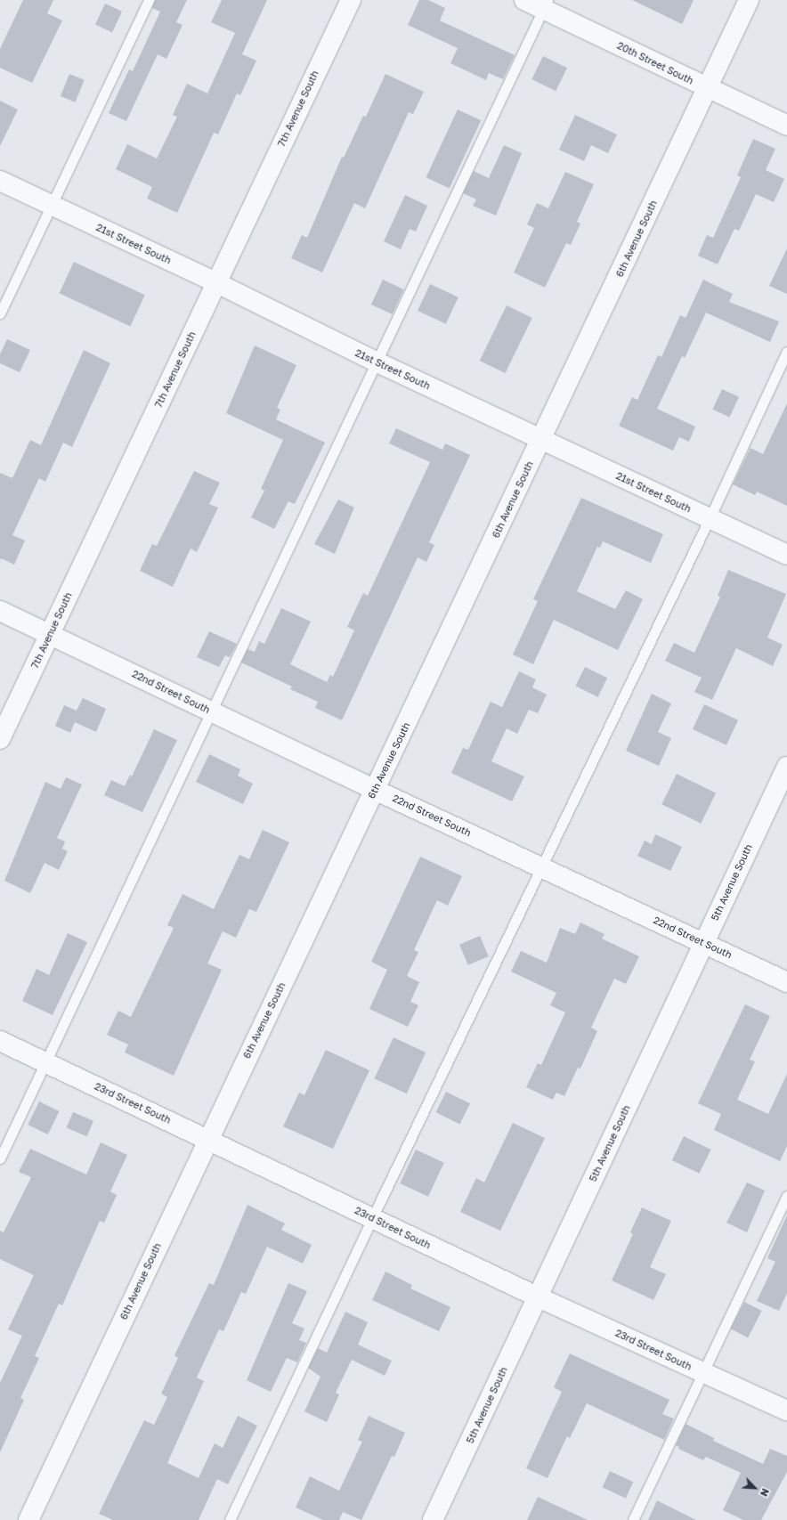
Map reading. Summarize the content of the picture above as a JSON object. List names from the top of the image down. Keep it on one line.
{"streets":{"street":["20th Street South","7th Avenue South","6th Avenue South","21st Street South","22nd Street South","5th Avenue South","23rd Street South"]},"crossings":[["20th Street South","6th Avenue South"],["7th Avenue South","21st Street South"],["7th Avenue South","22nd Street South"],["6th Avenue South","21st Street South"],["6th Avenue South","22nd Street South"],["6th Avenue South","23rd Street South"],["22nd Street South","5th Avenue South"],["5th Avenue South","23rd Street South"]],"north":"bottom right"}
